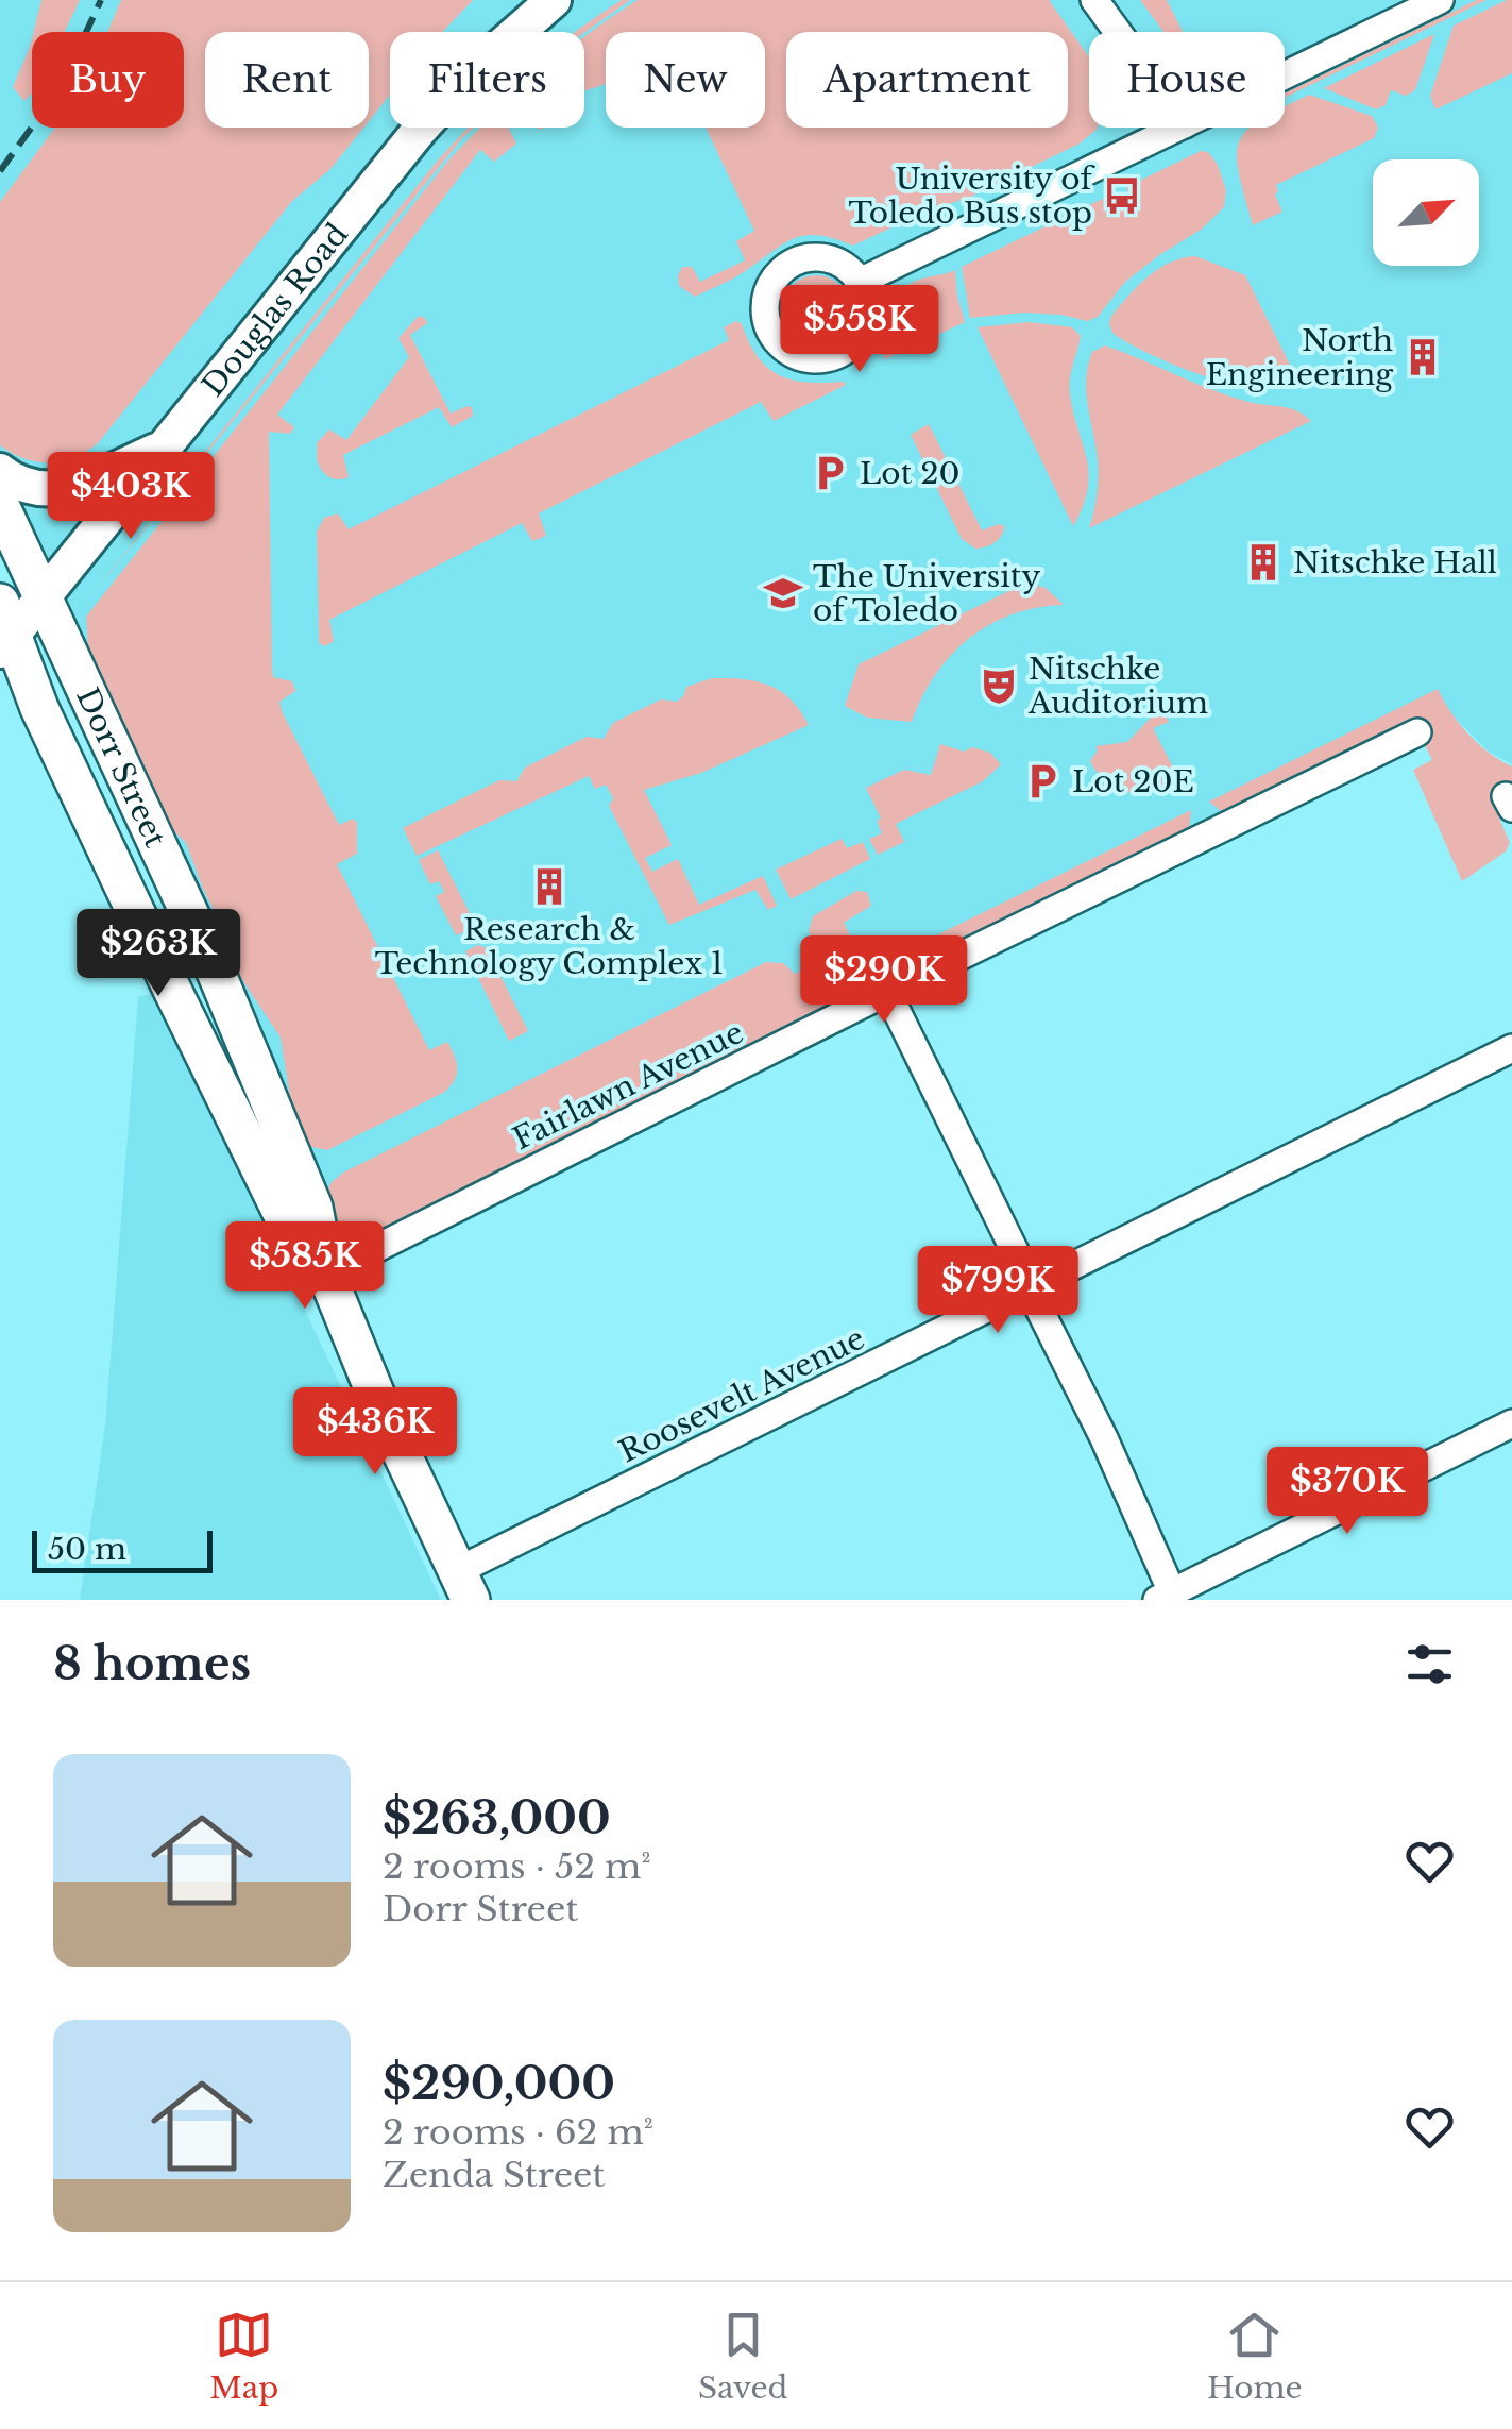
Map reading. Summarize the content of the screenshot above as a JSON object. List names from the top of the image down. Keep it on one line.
{"streets":{"main road":["Dorr Street"],"street":["Douglas Road","Fairlawn Avenue","Roosevelt Avenue"]},"crossings":[["Douglas Road","Dorr Street"],["Dorr Street","Fairlawn Avenue"],["Dorr Street","Roosevelt Avenue"]],"places":{"bus stop":["University of Toledo Bus stop"],"building":["North Engineering","Nitschke Hall","Research & Technology Complex 1"],"parking":["Lot 20","Lot 20E"],"school or university":["The University of Toledo"],"theatre":["Nitschke Auditorium"]},"scale_bar":"50 m","north":"top right","page":{"chip":["Buy","Rent","Filters","New","Apartment","House"],"price":["$558K","$403K","$263K","$290K","$585K","$799K","$436K","$370K"],"scale":"50 m","heading":"8 homes","list":[{"name":"$263,000","note":"2 rooms · 52 m² · Dorr Street"},{"name":"$290,000","note":"2 rooms · 62 m² · Zenda Street"}],"tabs":["Map","Saved","Home"]}}
